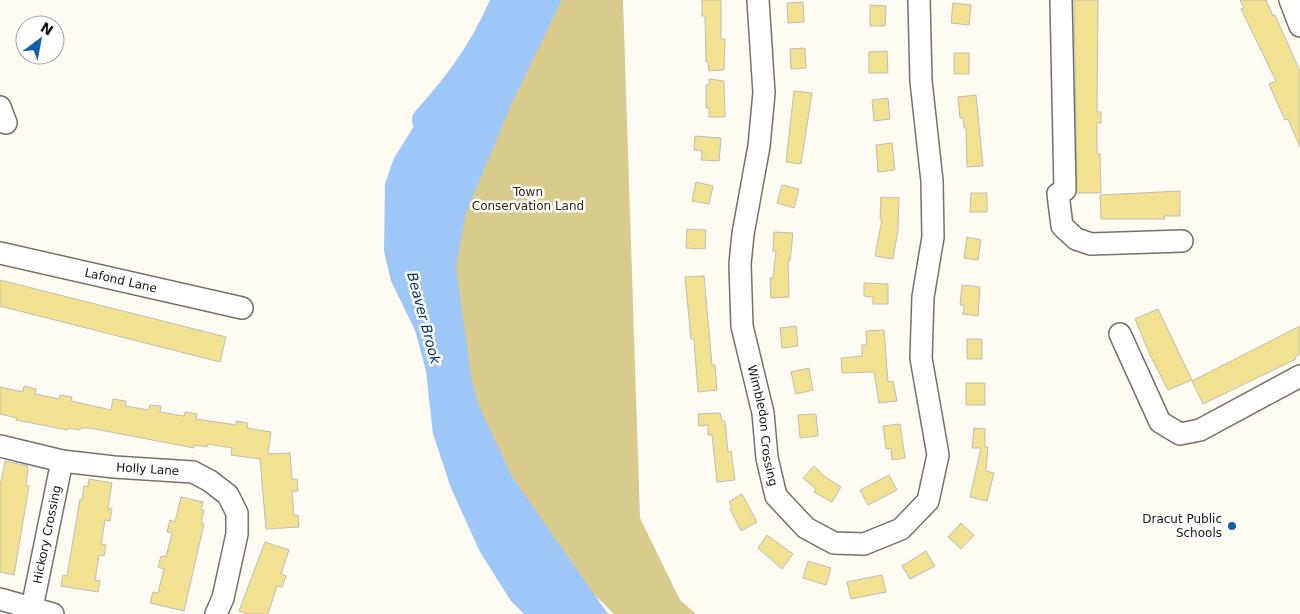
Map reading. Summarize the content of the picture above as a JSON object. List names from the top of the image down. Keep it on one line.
{"streets":{"street":["Lafond Lane","Wimbledon Crossing","Holly Lane","Hickory Crossing"]},"crossings":[["Holly Lane","Hickory Crossing"]],"water":["Beaver Brook"],"parks":["Town Conservation Land"],"places":["Dracut Public Schools"],"north":"top right"}
